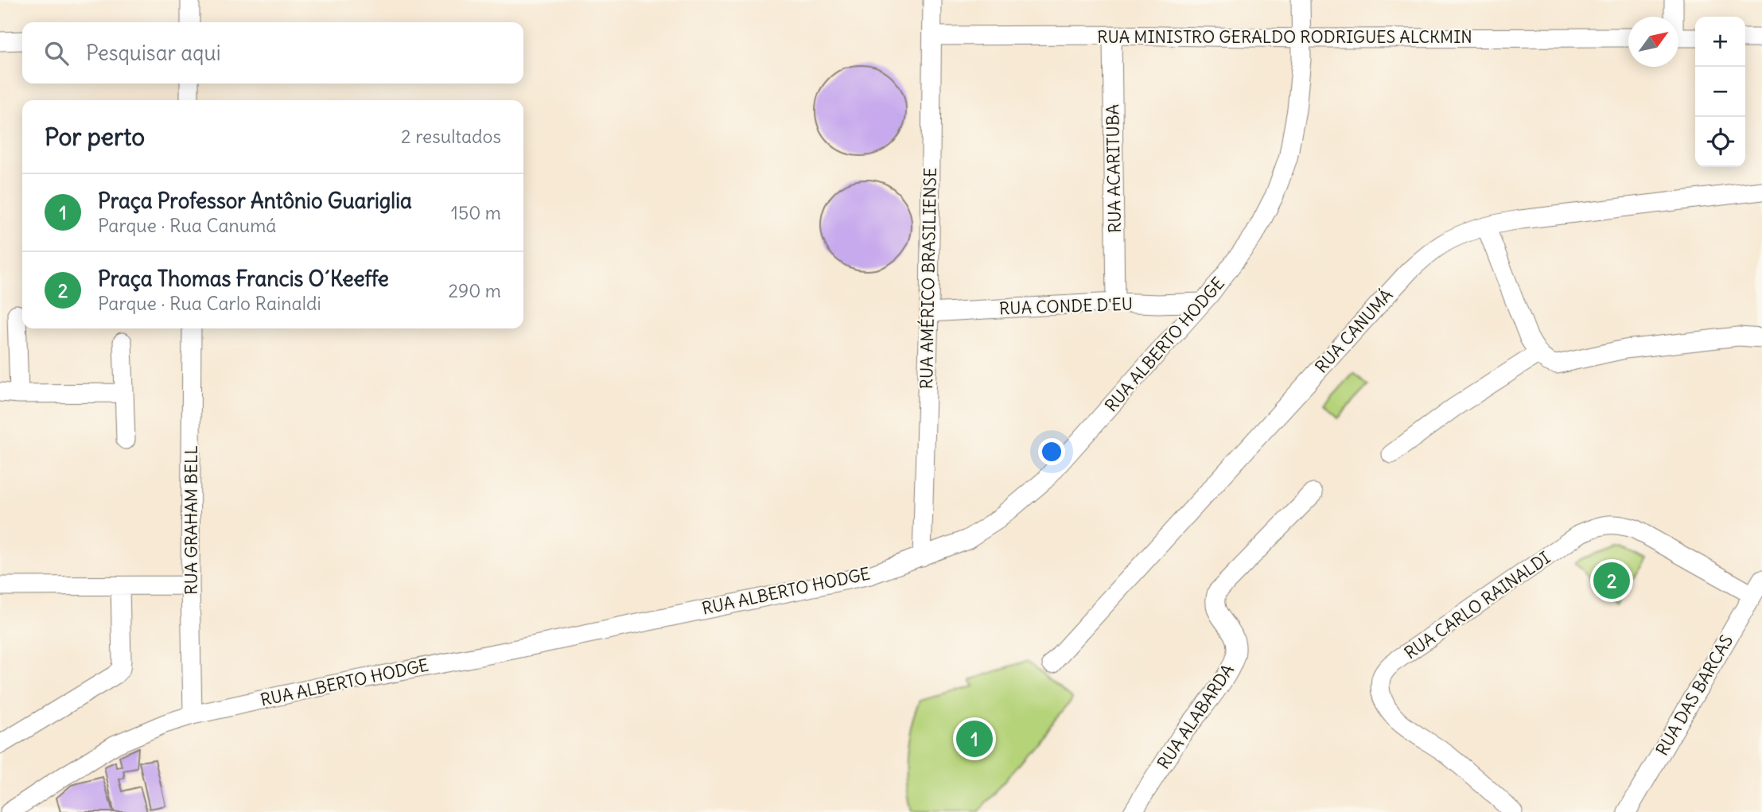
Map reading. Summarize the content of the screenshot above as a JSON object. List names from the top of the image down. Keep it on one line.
{"streets":{"street":["RUA MINISTRO GERALDO RODRIGUES ALCKMIN","RUA ACARITUBA","RUA AMÉRICO BRASILIENSE","RUA CONDE D'EU","RUA CANUMÁ","RUA ALBERTO HODGE","RUA GRAHAM BELL","RUA CARLO RAINALDI","RUA DAS BARCAS","RUA ALABARDA"]},"crossings":[["RUA MINISTRO GERALDO RODRIGUES ALCKMIN","RUA ACARITUBA"],["RUA MINISTRO GERALDO RODRIGUES ALCKMIN","RUA AMÉRICO BRASILIENSE"],["RUA MINISTRO GERALDO RODRIGUES ALCKMIN","RUA ALBERTO HODGE"],["RUA ACARITUBA","RUA CONDE D'EU"],["RUA AMÉRICO BRASILIENSE","RUA CONDE D'EU"],["RUA AMÉRICO BRASILIENSE","RUA ALBERTO HODGE"],["RUA CONDE D'EU","RUA ALBERTO HODGE"],["RUA ALBERTO HODGE","RUA GRAHAM BELL"],["RUA CARLO RAINALDI","RUA DAS BARCAS"]],"north":"top right","page":{"map_buttons":["+","−"],"search":"Pesquisar aqui","heading":["Por perto","2 resultados"],"list":[{"mark":"1","name":"Praça Professor Antônio Guariglia","note":"Parque · Rua Canumá","value":"150 m"},{"mark":"2","name":"Praça Thomas Francis O´Keeffe","note":"Parque · Rua Carlo Rainaldi","value":"290 m"}],"pins":["2","1"]}}
